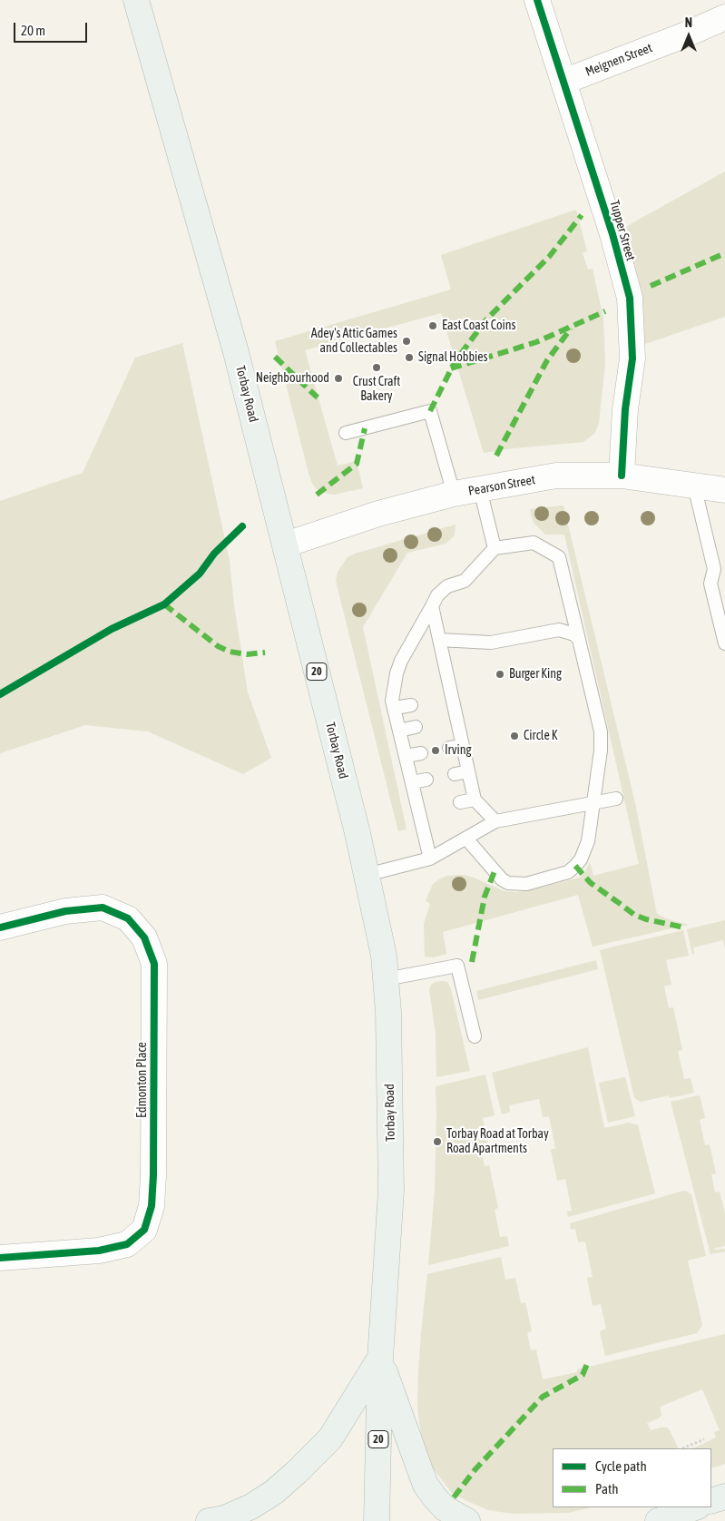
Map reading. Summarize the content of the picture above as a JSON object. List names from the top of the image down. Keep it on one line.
{"streets":{"main road":["Torbay Road","20"],"street":["Meignen Street","Tupper Street","Pearson Street","Edmonton Place"]},"crossings":[["Meignen Street","Tupper Street"],["Tupper Street","Pearson Street"],["Torbay Road","Pearson Street"]],"places":["East Coast Coins","Adey's Attic Games and Collectables","Signal Hobbies","Crust Craft Bakery","Neighbourhood","Burger King","Circle K","Irving","Torbay Road at Torbay Road Apartments"],"legend":["Cycle path","Path"],"scale_bar":"20 m","north":"top"}
